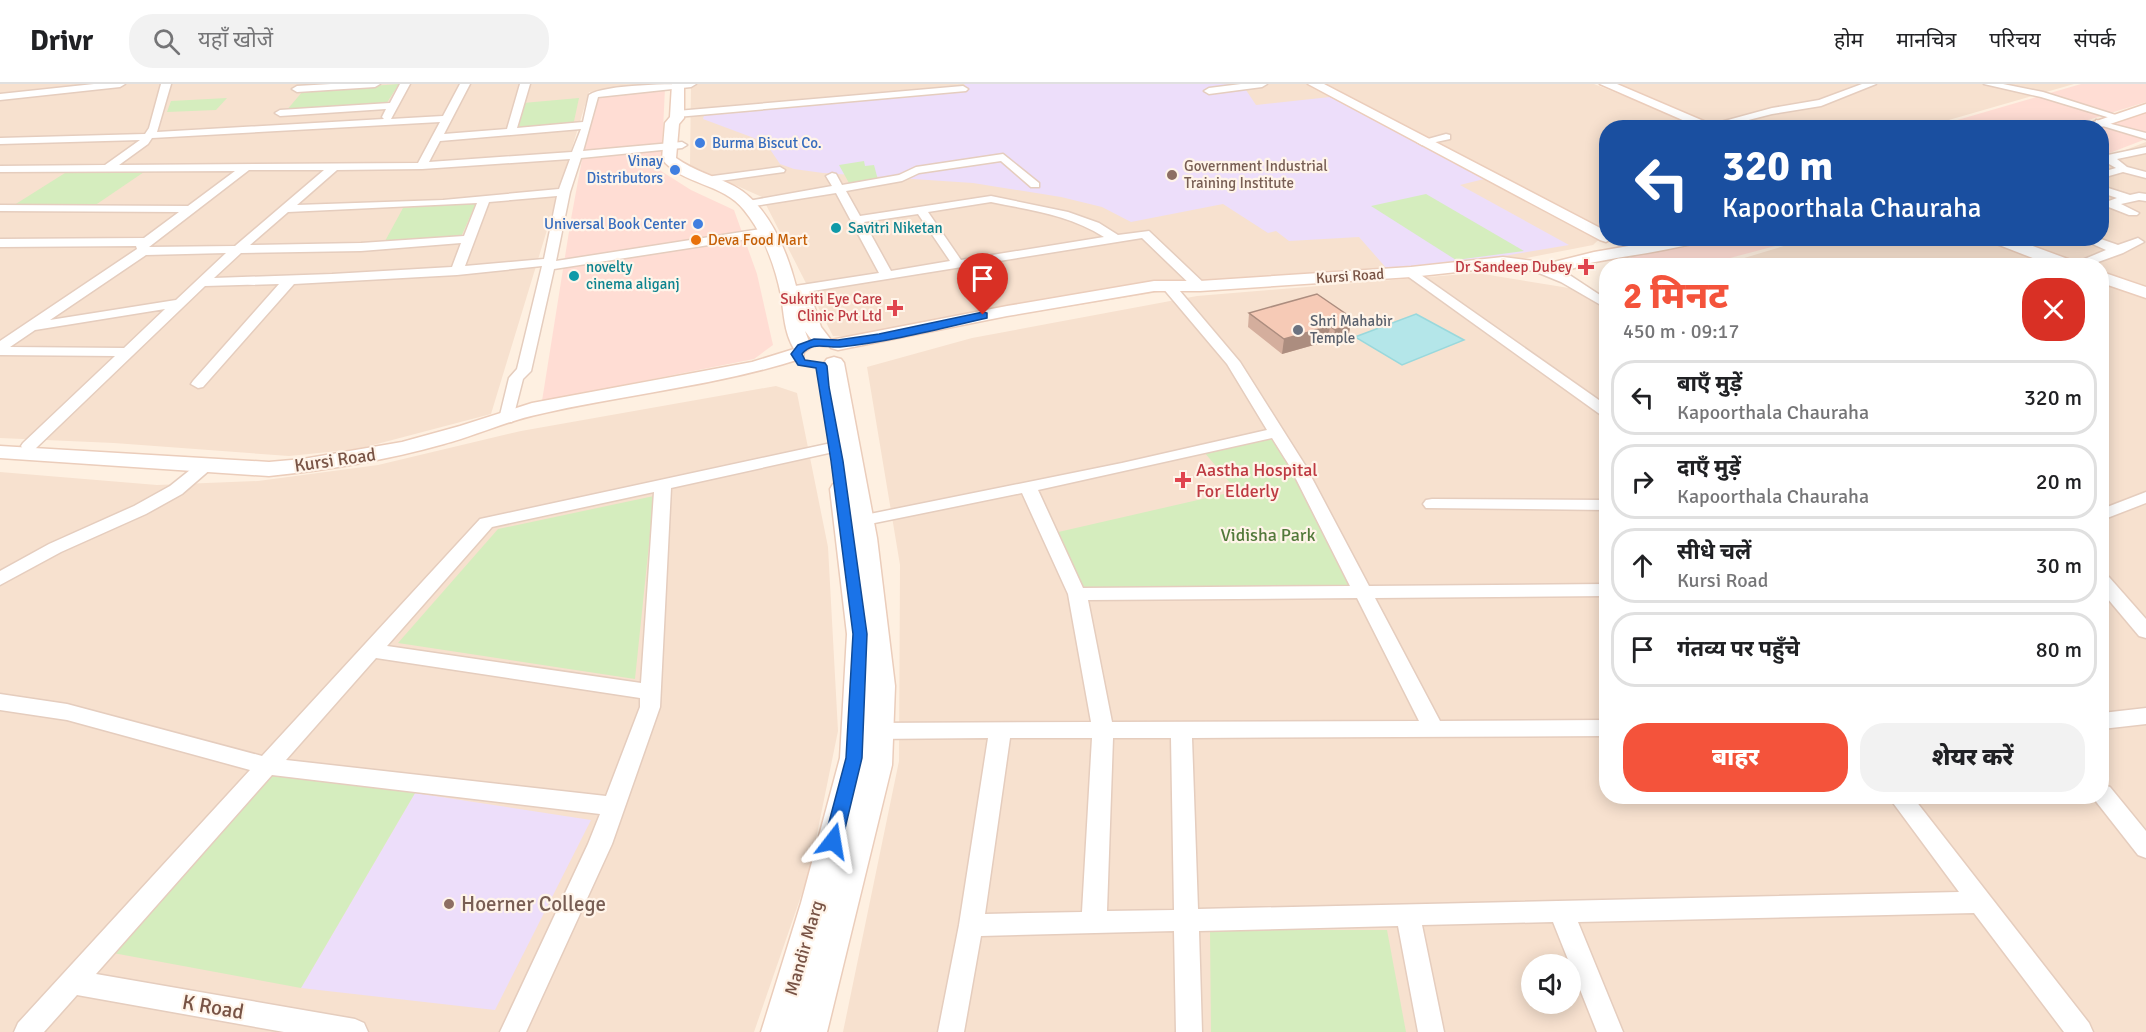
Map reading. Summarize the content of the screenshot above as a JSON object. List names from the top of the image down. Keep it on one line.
{"streets":{"main road":["Kursi Road","Mandir Marg"],"street":["K Road"]},"crossings":[["Kursi Road","Mandir Marg"]],"parks":["Vidisha Park"],"places":{"other":["Burma Biscut Co.","Vinay Distributors","Government Industrial Training Institute","Universal Book Center","Savitri Niketan","Deva Food Mart","novelty cinema aliganj","Shri Mahabir Temple","Hoerner College"],"health":["Dr Sandeep Dubey","Sukriti Eye Care Clinic Pvt Ltd","Aastha Hospital For Elderly"]},"page":{"header":"Drivr","search":"यहाँ खोजें","nav":["होम","मानचित्र","परिचय","संपर्क"],"turn":["320 m","Kapoorthala Chauraha"],"heading":["2 मिनट","450 m · 09:17"],"list":[{"name":"बाएँ मुड़ें","note":"Kapoorthala Chauraha","value":"320 m"},{"name":"दाएँ मुड़ें","note":"Kapoorthala Chauraha","value":"20 m"},{"name":"सीधे चलें","note":"Kursi Road","value":"30 m"},{"name":"गंतव्य पर पहुँचे","value":"80 m"}],"buttons":["बाहर","शेयर करें"]}}
